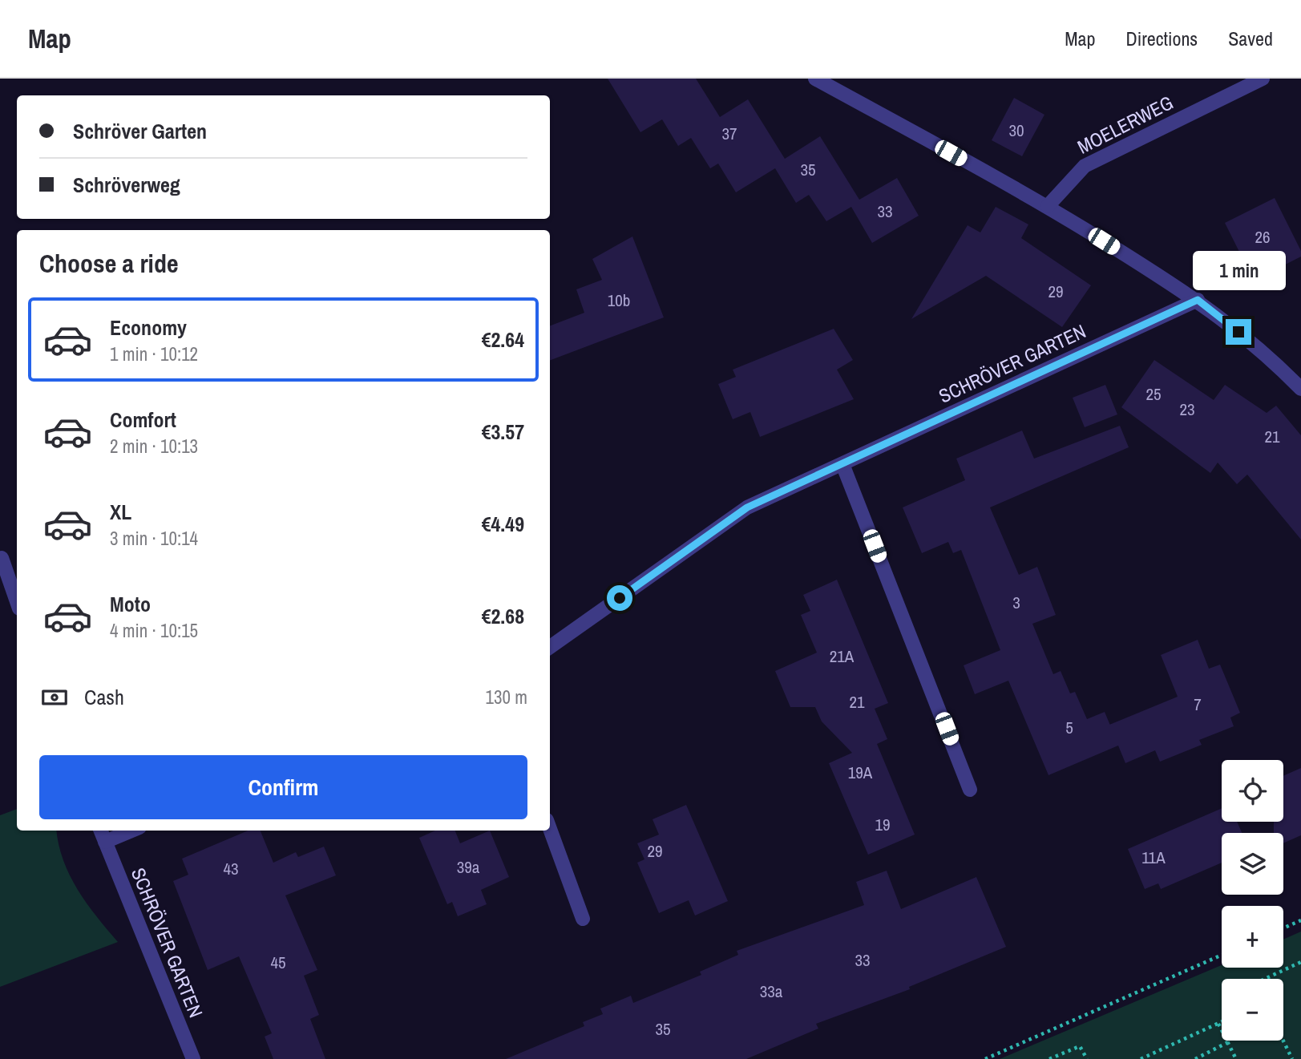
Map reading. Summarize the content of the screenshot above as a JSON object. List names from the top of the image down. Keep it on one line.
{"streets":{"street":["MOELERWEG","SCHRÖVER GARTEN"]},"house_numbers":["30","37","35","33","26","29","10b","25","23","21","3","21A","21","7","5","19A","19","29","11A","39a","43","33","45","33a","35"],"page":{"header":"Map","nav":["Map","Directions","Saved"],"banner":["Schröver Garten","Schröverweg"],"heading":"Choose a ride","bubble":"1 min","list":[{"name":"Economy","note":"1 min · 10:12","value":"€2.64"},{"name":"Comfort","note":"2 min · 10:13","value":"€3.57"},{"name":"XL","note":"3 min · 10:14","value":"€4.49"},{"name":"Moto","note":"4 min · 10:15","value":"€2.68"}],"pay":["Cash","130 m"],"buttons":"Confirm","map_buttons":["+","−"]}}
